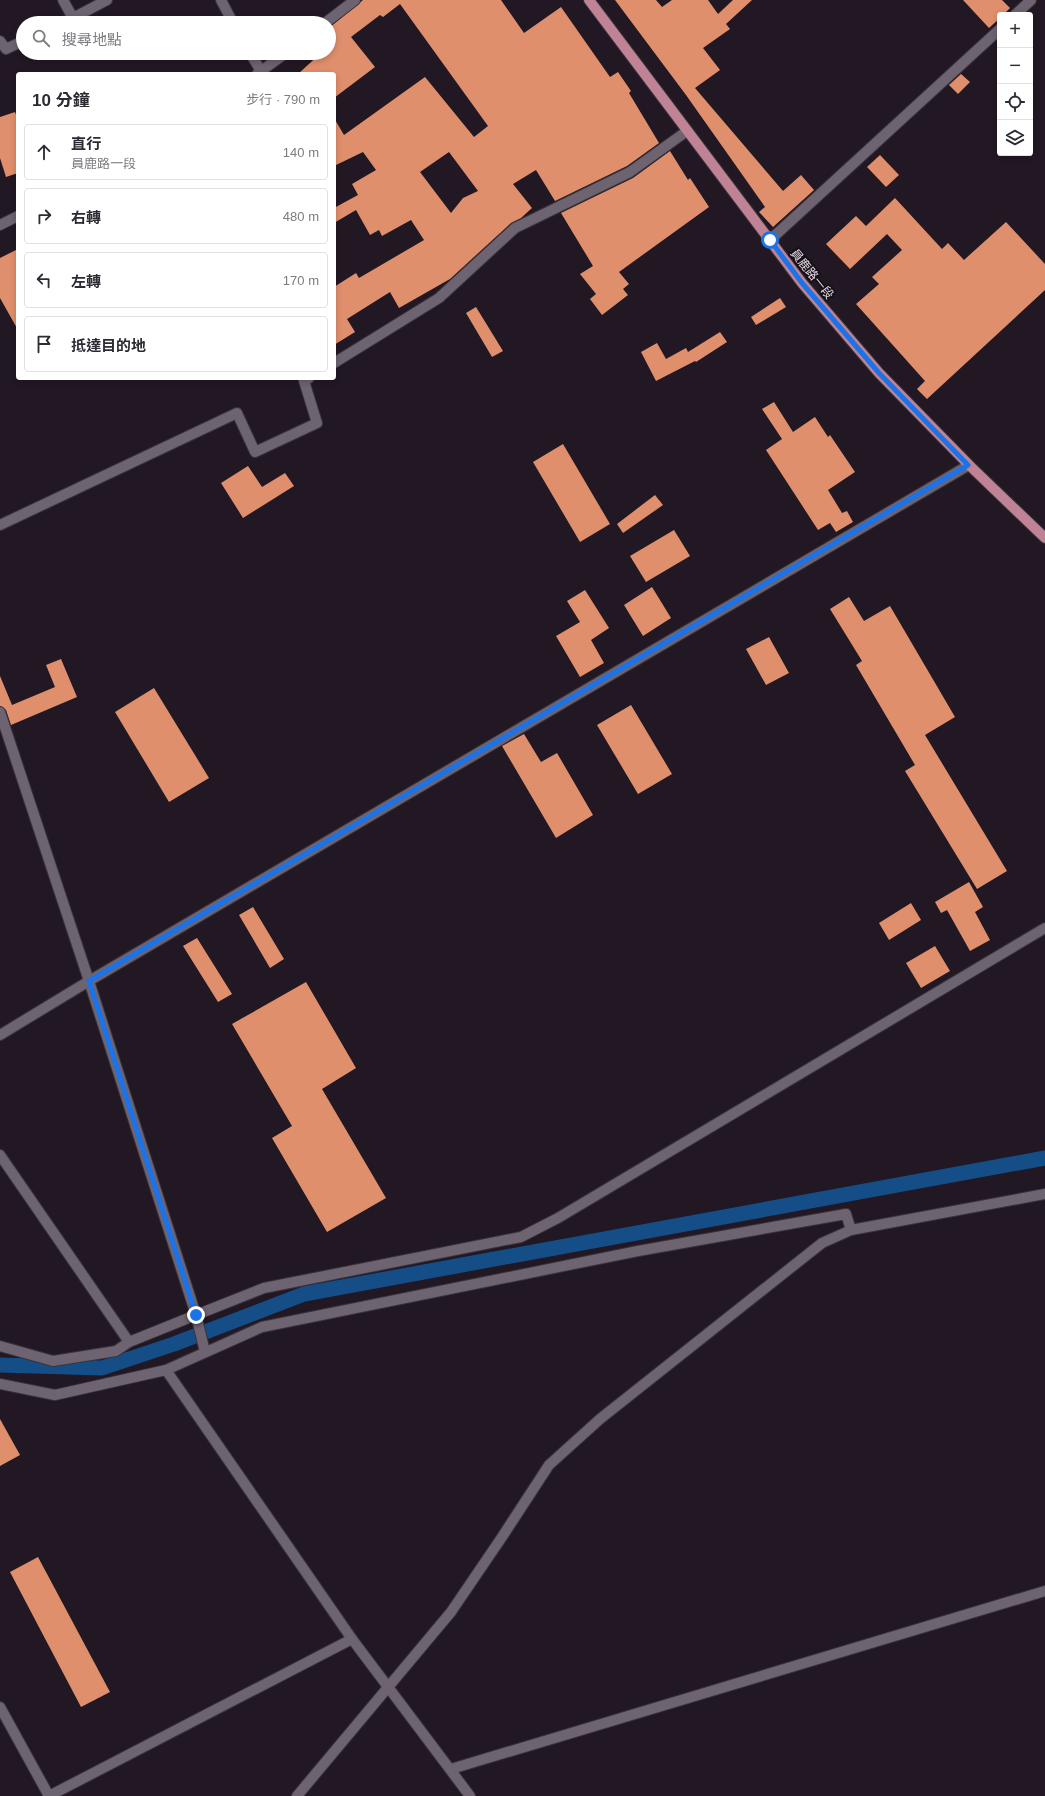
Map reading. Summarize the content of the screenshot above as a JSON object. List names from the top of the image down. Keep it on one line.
{"streets":{"main road":["員鹿路一段"]},"page":{"map_buttons":["+","−"],"search":"搜尋地點","heading":["10 分鐘","步行 · 790 m"],"list":[["直行","員鹿路一段","140 m"],["右轉","480 m"],["左轉","170 m"],"抵達目的地"]}}
